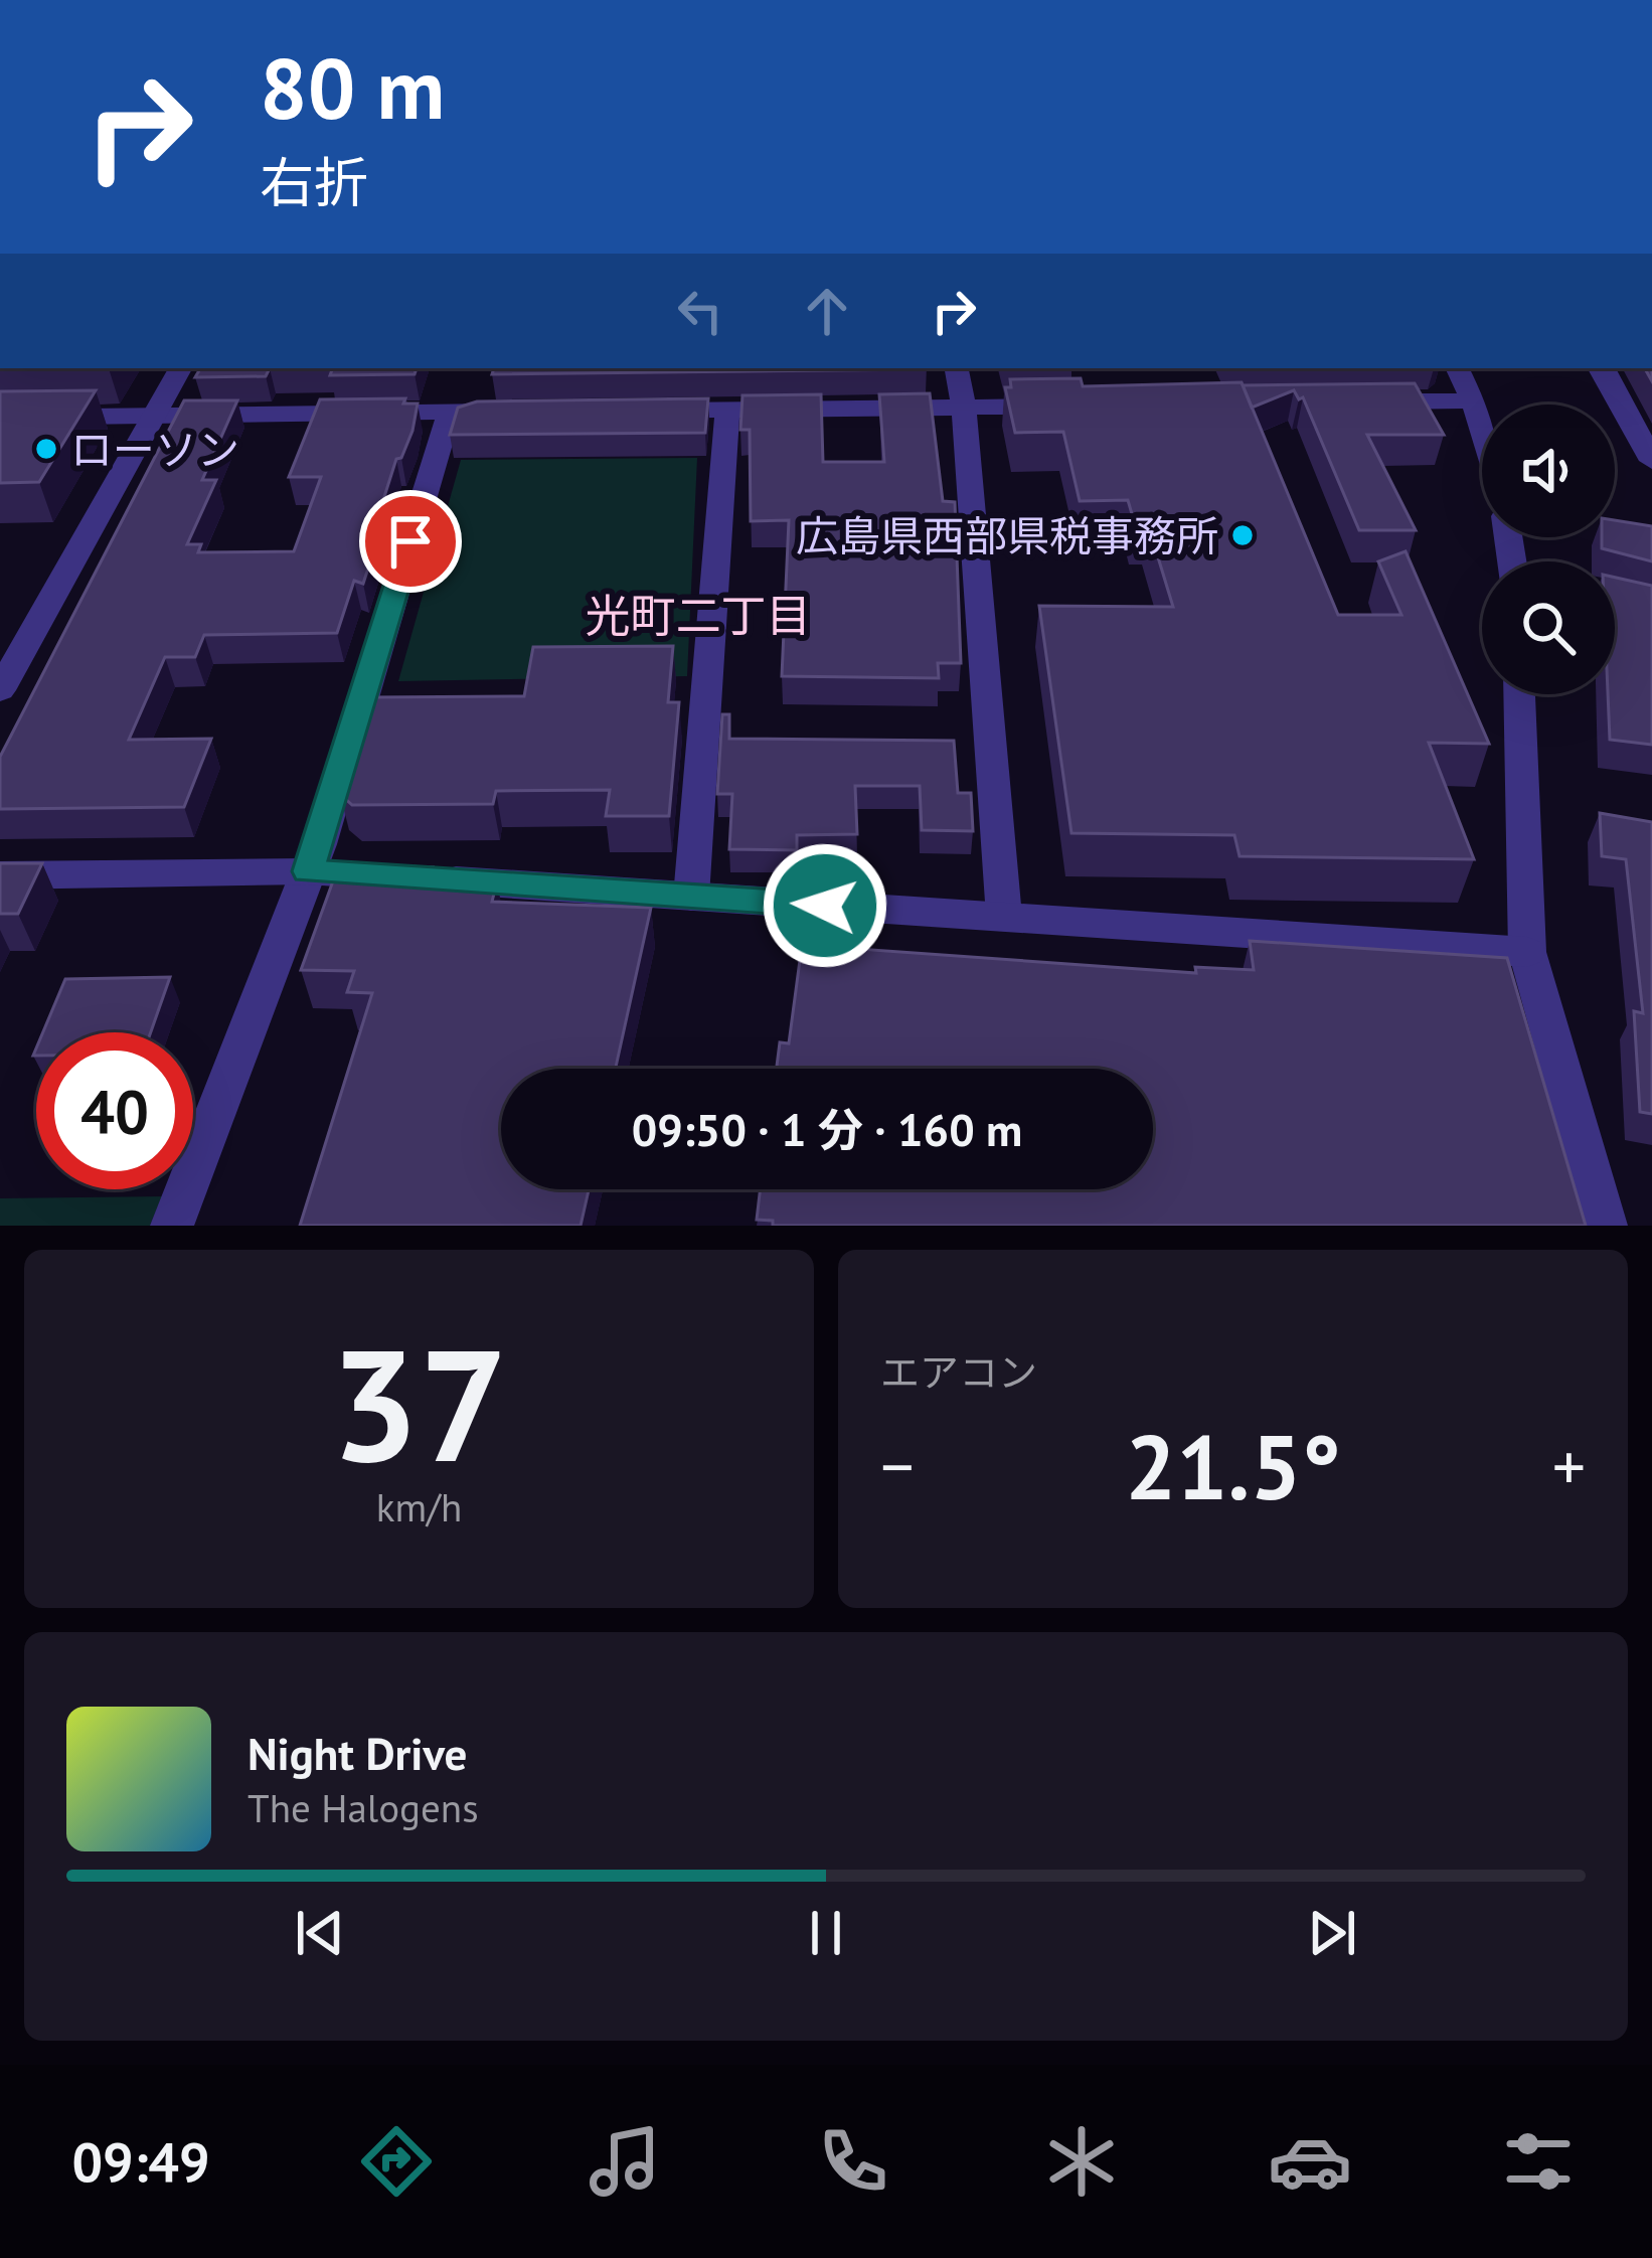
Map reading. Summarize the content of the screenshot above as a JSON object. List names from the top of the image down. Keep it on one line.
{"districts":["光町二丁目"],"places":["ローソン","広島県西部県税事務所"],"page":{"turn":["80 m","右折"],"limit":"40","trip":"09:50 · 1 分 · 160 m","tile":[["37","km/h"],"エアコン"],"heat":["−","21.5°","+"],"song":["Night Drive","The Halogens"],"tabs":"09:49"}}
